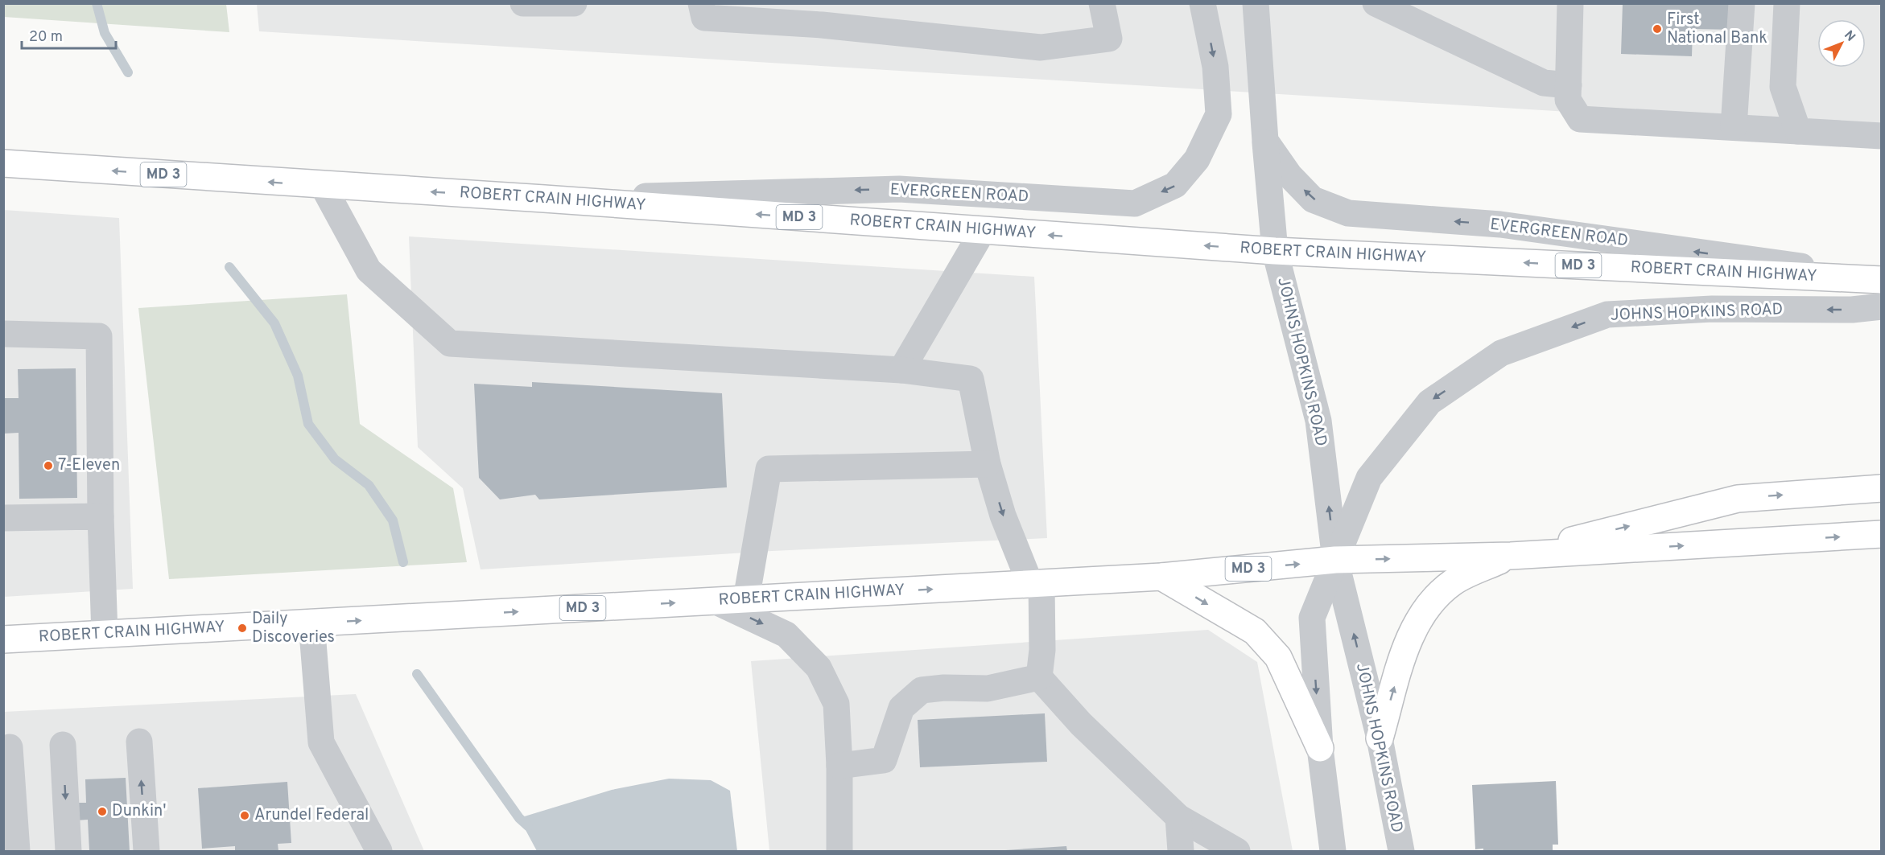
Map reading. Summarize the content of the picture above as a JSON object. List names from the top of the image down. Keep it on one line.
{"streets":{"highway":["MD 3","ROBERT CRAIN HIGHWAY"],"street":["EVERGREEN ROAD","JOHNS HOPKINS ROAD"]},"crossings":[["EVERGREEN ROAD","ROBERT CRAIN HIGHWAY"],["ROBERT CRAIN HIGHWAY","JOHNS HOPKINS ROAD"]],"one_way":["EVERGREEN ROAD"],"places":["First National Bank","7-Eleven","Daily Discoveries","Dunkin'","Arundel Federal"],"scale_bar":"20 m","north":"top right"}
